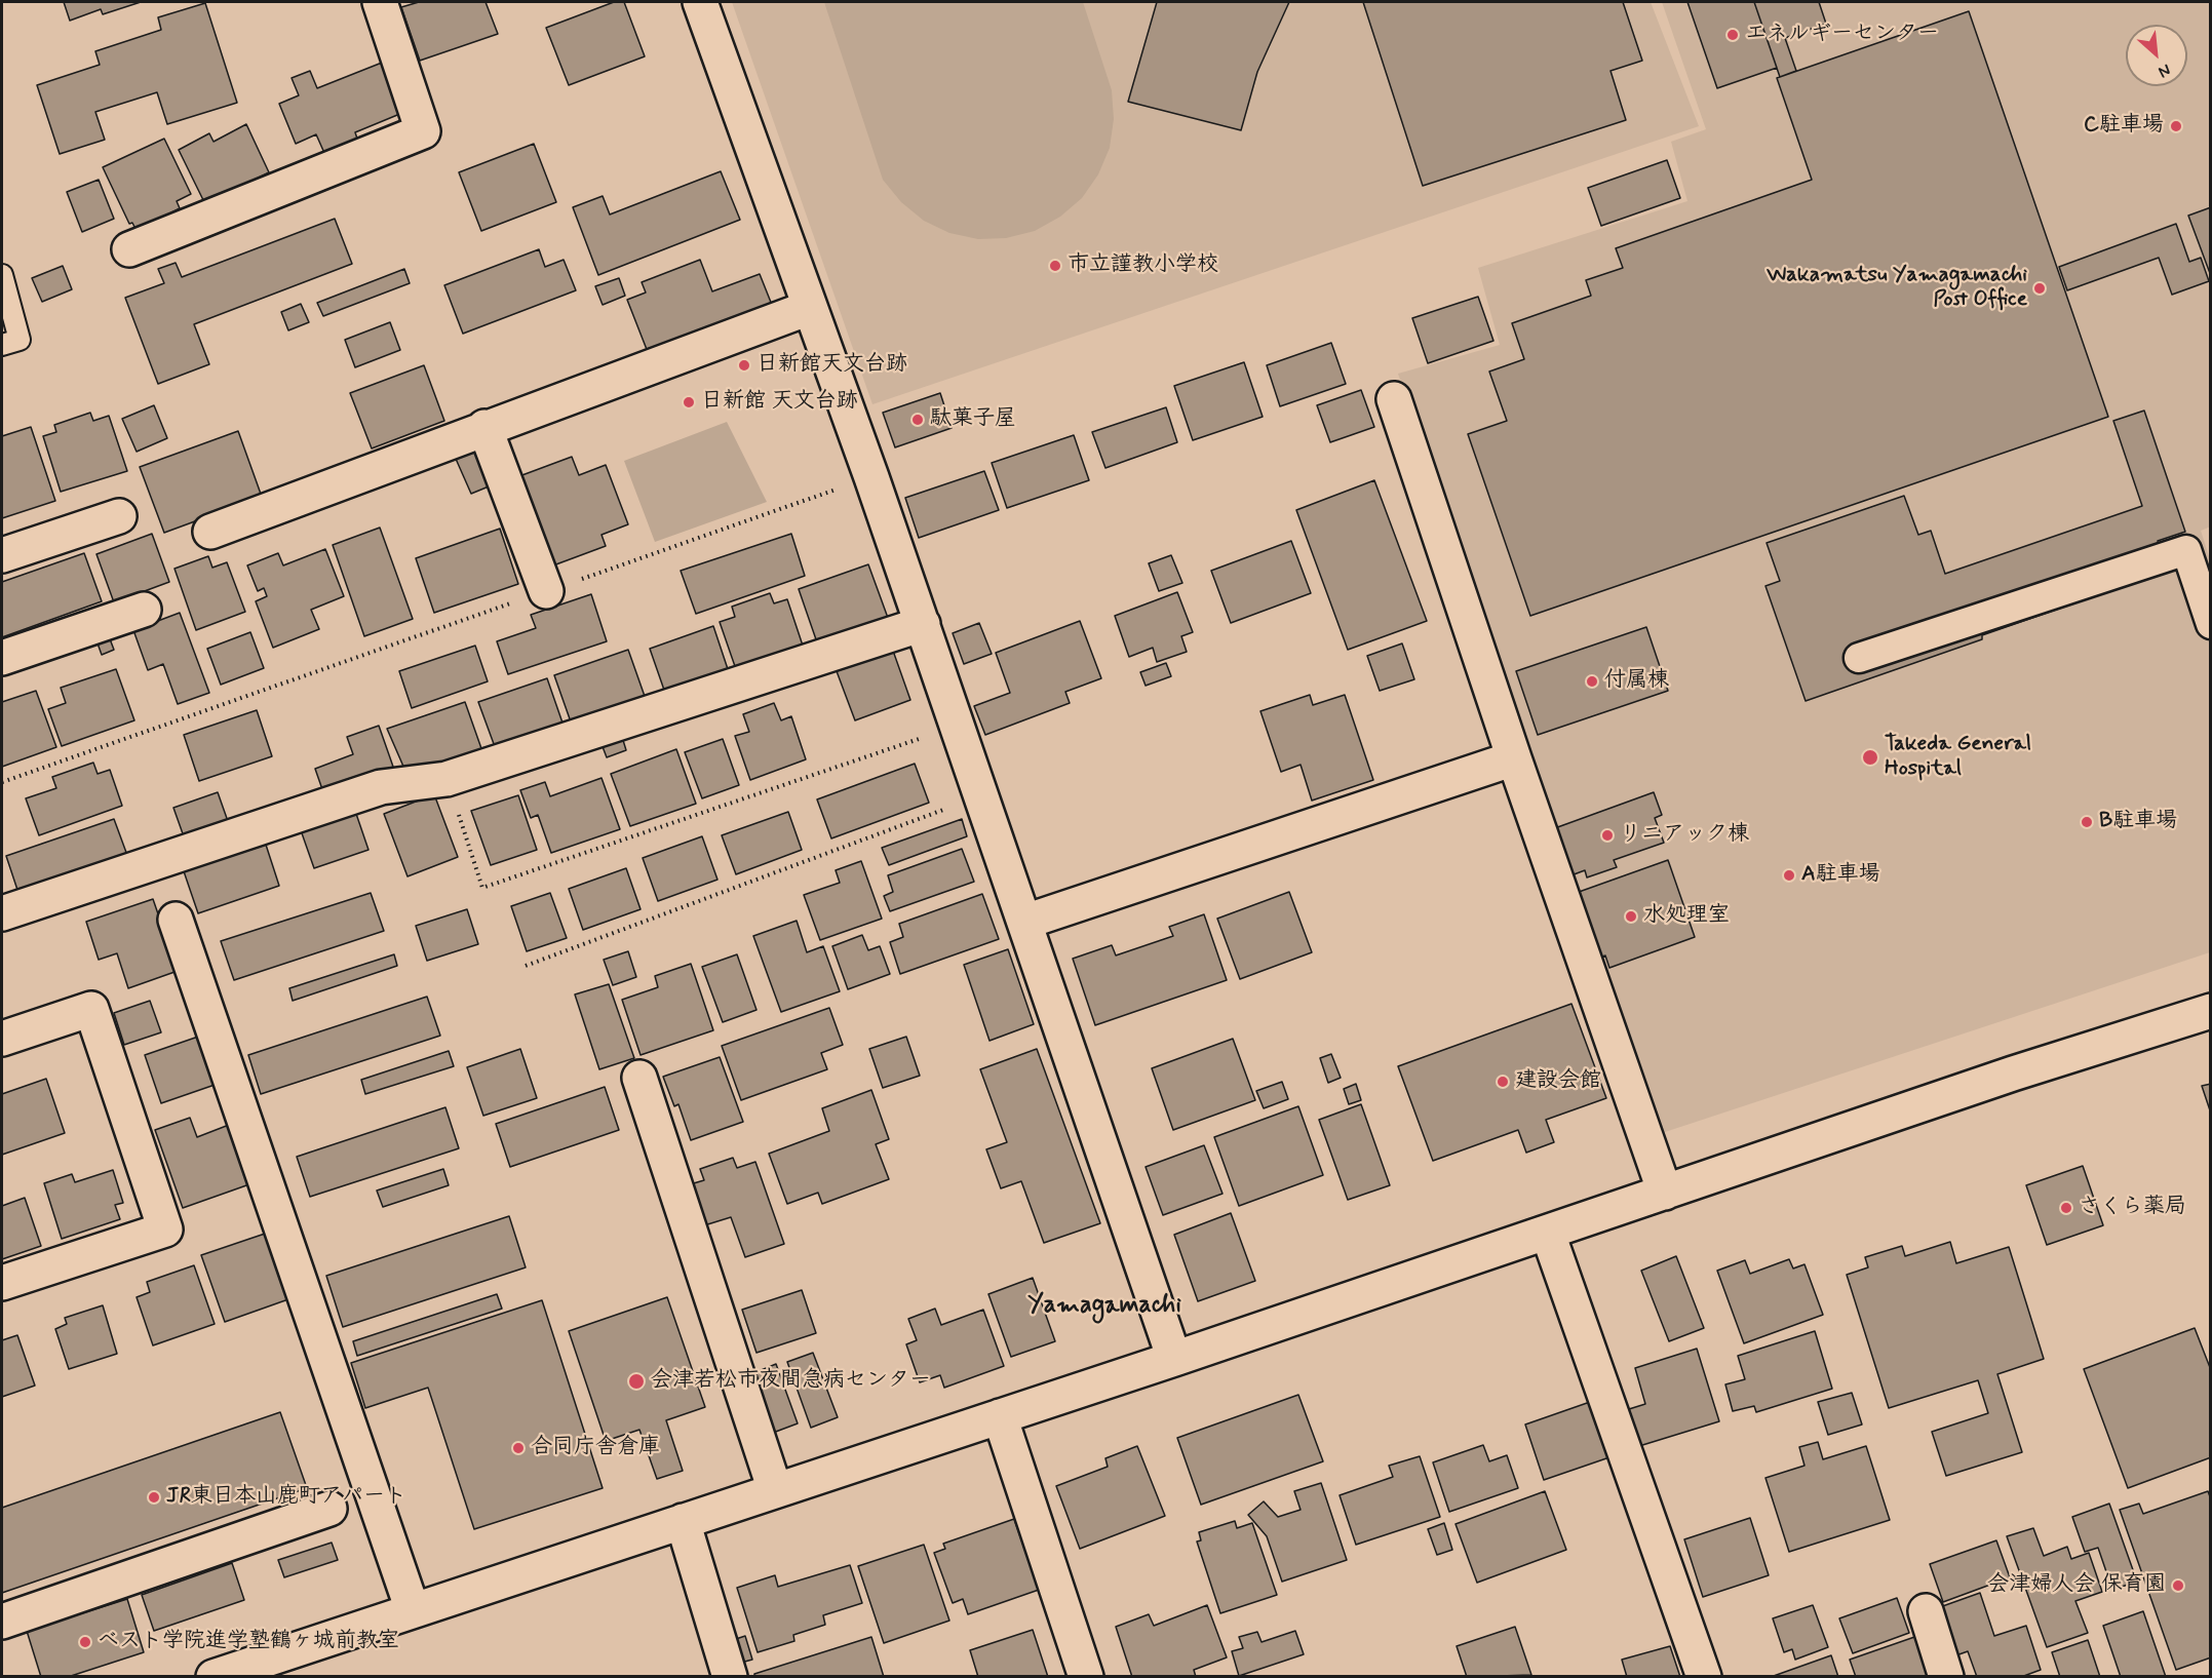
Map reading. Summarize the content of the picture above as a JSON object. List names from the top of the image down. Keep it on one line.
{"districts":["Yamagamachi"],"places":["エネルギーセンター","C駐車場","市立謹教小学校","Wakamatsu Yamagamachi Post Office","日新館天文台跡","日新館 天文台跡","駄菓子屋","付属棟","Takeda General Hospital","B駐車場","リニアック棟","A駐車場","水処理室","建設会館","さくら薬局","会津若松市夜間急病センター","合同庁舎倉庫","JR東日本山鹿町アパート","会津婦人会 保育園","ベスト学院進学塾鶴ヶ城前教室"],"north":"bottom right"}
